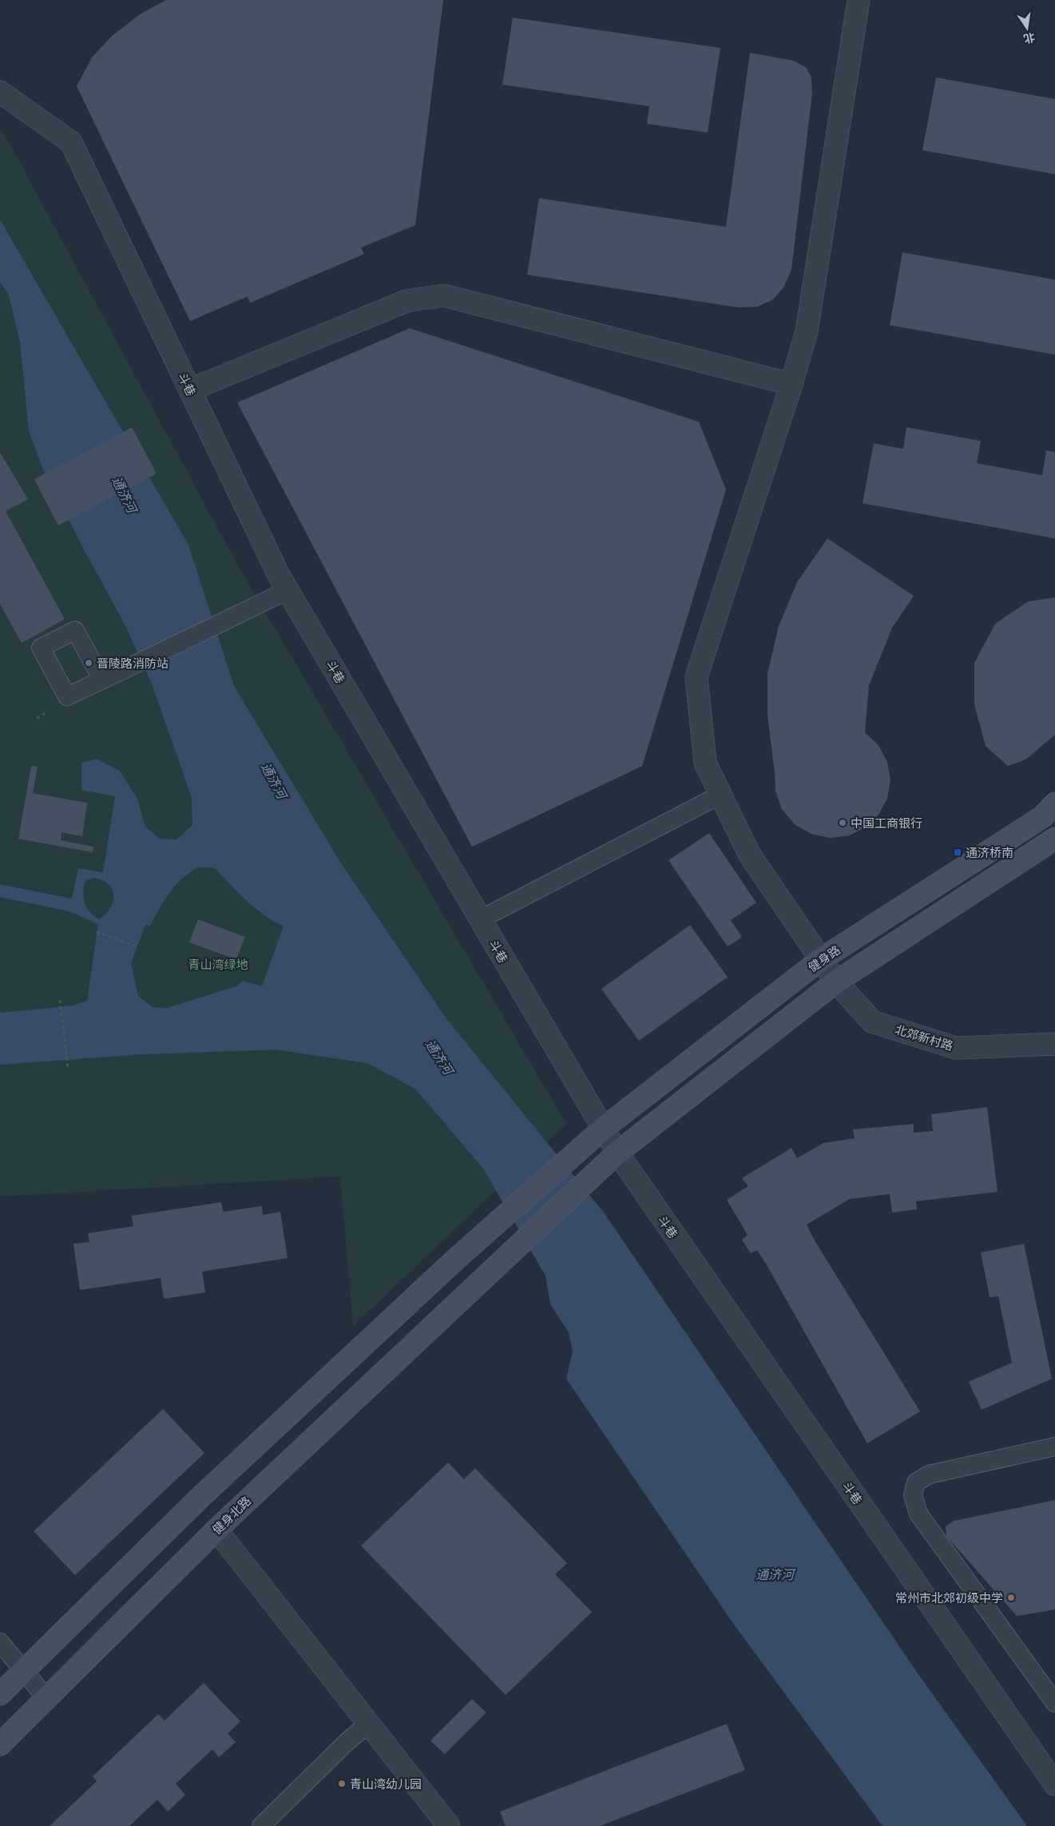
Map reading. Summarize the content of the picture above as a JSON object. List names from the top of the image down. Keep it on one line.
{"streets":{"main road":["健身路","健身北路"],"street":["斗巷","北郊新村路"]},"crossings":[["斗巷","健身路"],["斗巷","健身北路"],["健身路","北郊新村路"]],"water":["通济河"],"parks":["青山湾绿地"],"places":{"other":["晋陵路消防站","中国工商银行","常州市北郊初级中学","青山湾幼儿园"],"transit":["通济桥南"]},"north":"bottom"}
